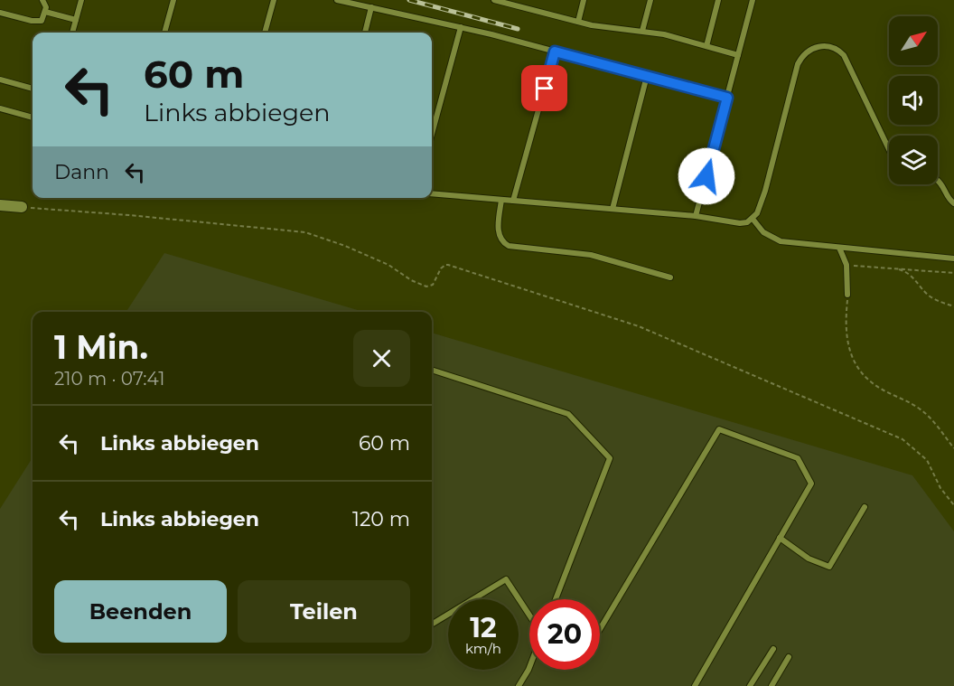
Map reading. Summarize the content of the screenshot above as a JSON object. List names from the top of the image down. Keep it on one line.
{"north":"top right","page":{"turn":["60 m","Links abbiegen"],"then":"Dann","heading":["1 Min.","210 m · 07:41"],"list":[{"name":"Links abbiegen","value":"60 m"},{"name":"Links abbiegen","value":"120 m"}],"buttons":["Beenden","Teilen"],"speed":"12 km/h","limit":"20"}}
